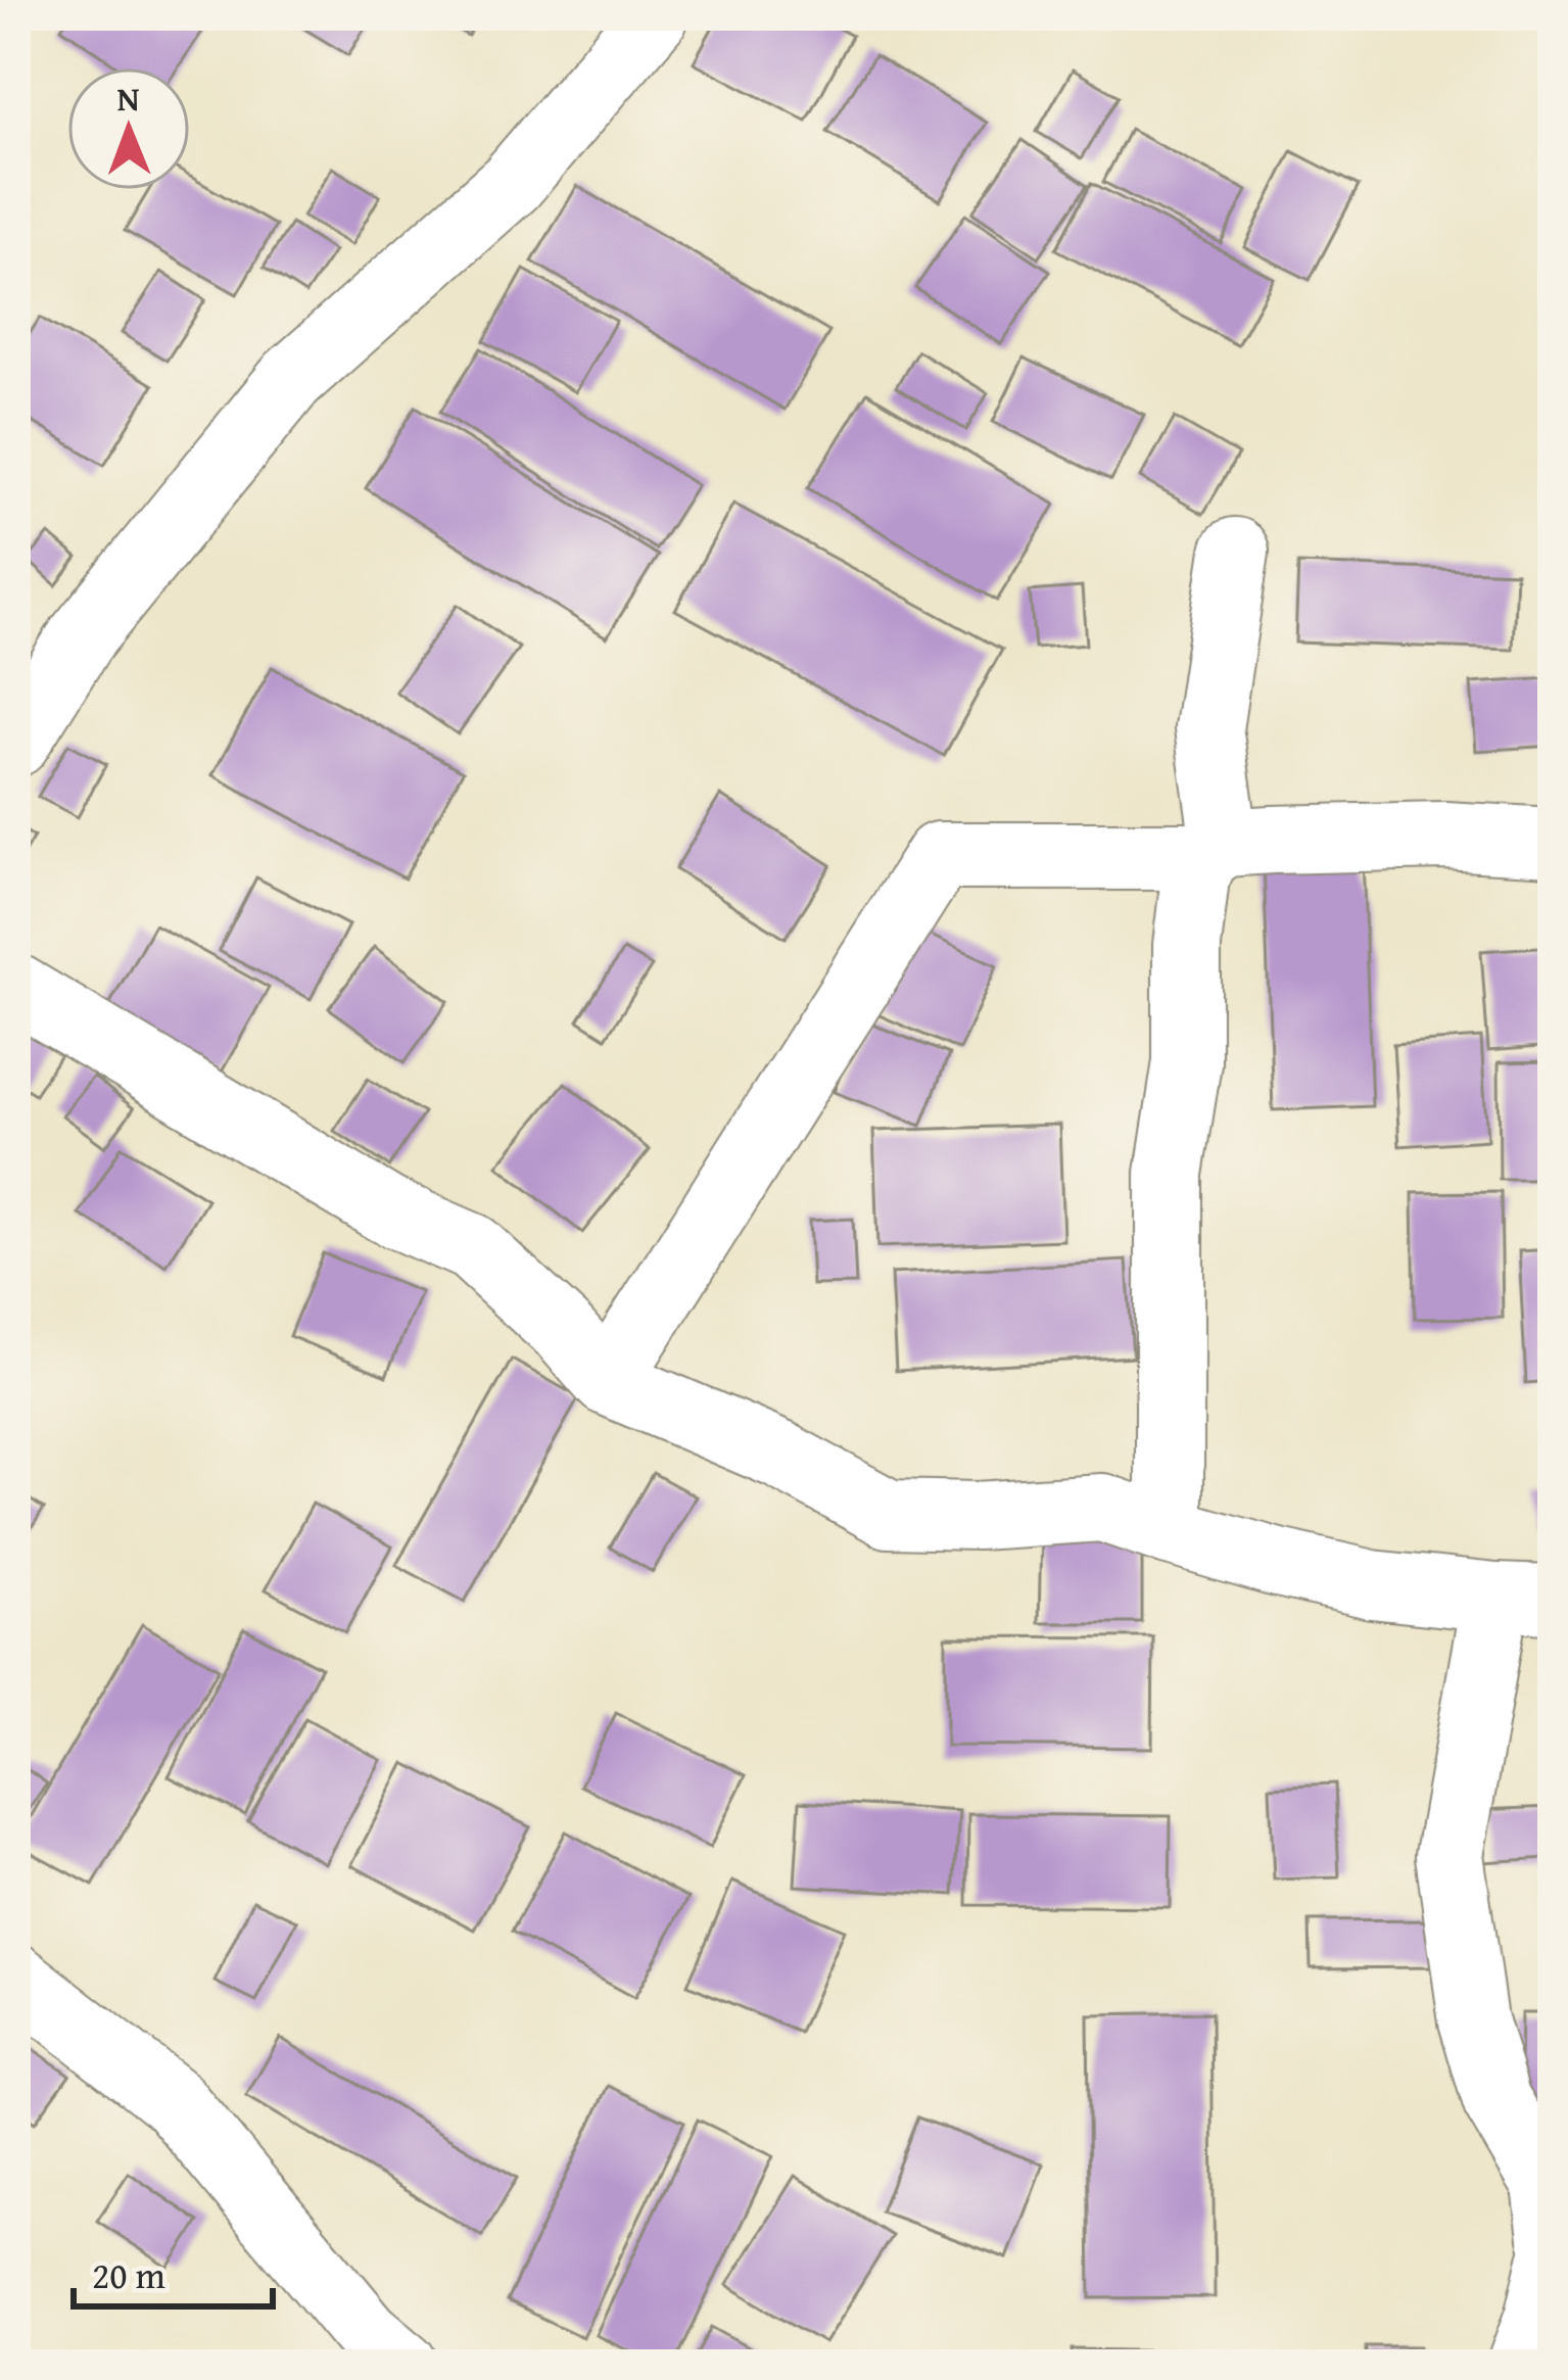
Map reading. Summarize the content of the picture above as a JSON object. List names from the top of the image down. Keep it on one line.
{"scale_bar":"20 m","north":"top"}
